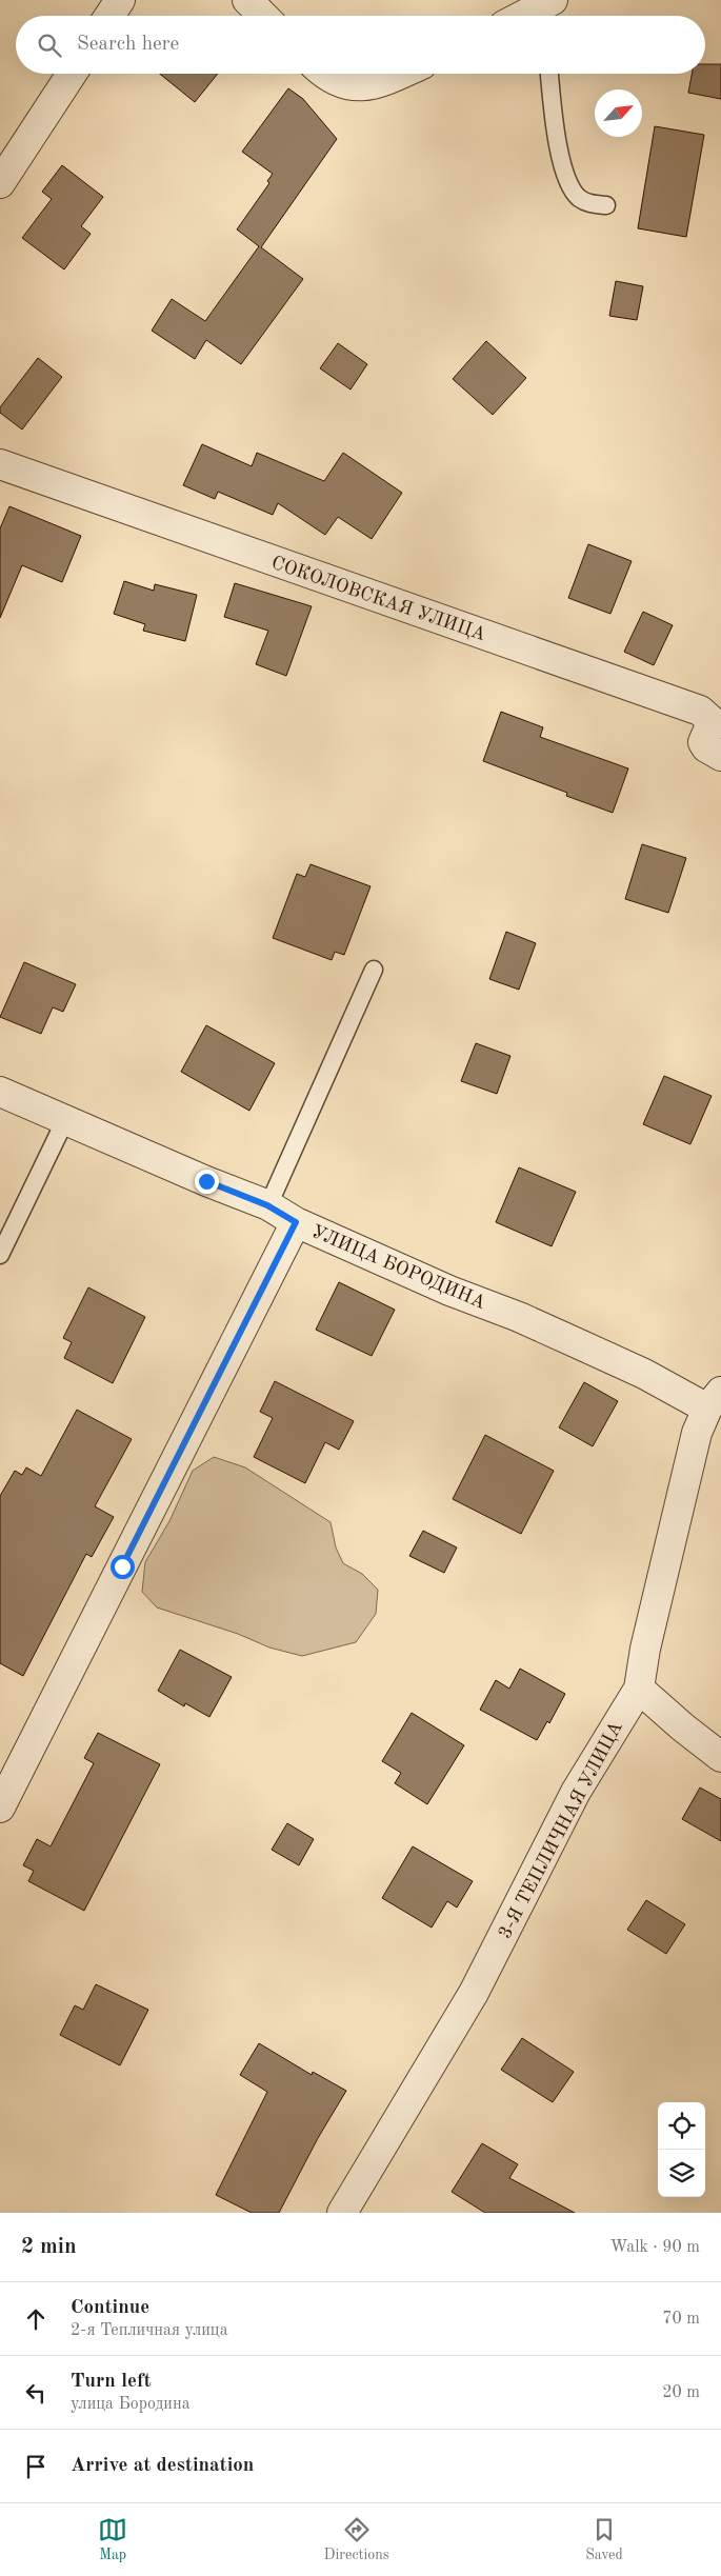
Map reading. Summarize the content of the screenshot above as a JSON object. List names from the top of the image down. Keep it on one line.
{"streets":{"street":["СОКОЛОВСКАЯ УЛИЦА","УЛИЦА БОРОДИНА","3-Я ТЕПЛИЧНАЯ УЛИЦА"]},"crossings":[["УЛИЦА БОРОДИНА","3-Я ТЕПЛИЧНАЯ УЛИЦА"]],"north":"top right","page":{"search":"Search here","heading":["2 min","Walk · 90 m"],"list":[["Continue","2-я Тепличная улица","70 m"],["Turn left","улица Бородина","20 m"],"Arrive at destination"],"nav":["Map","Directions","Saved"]}}
